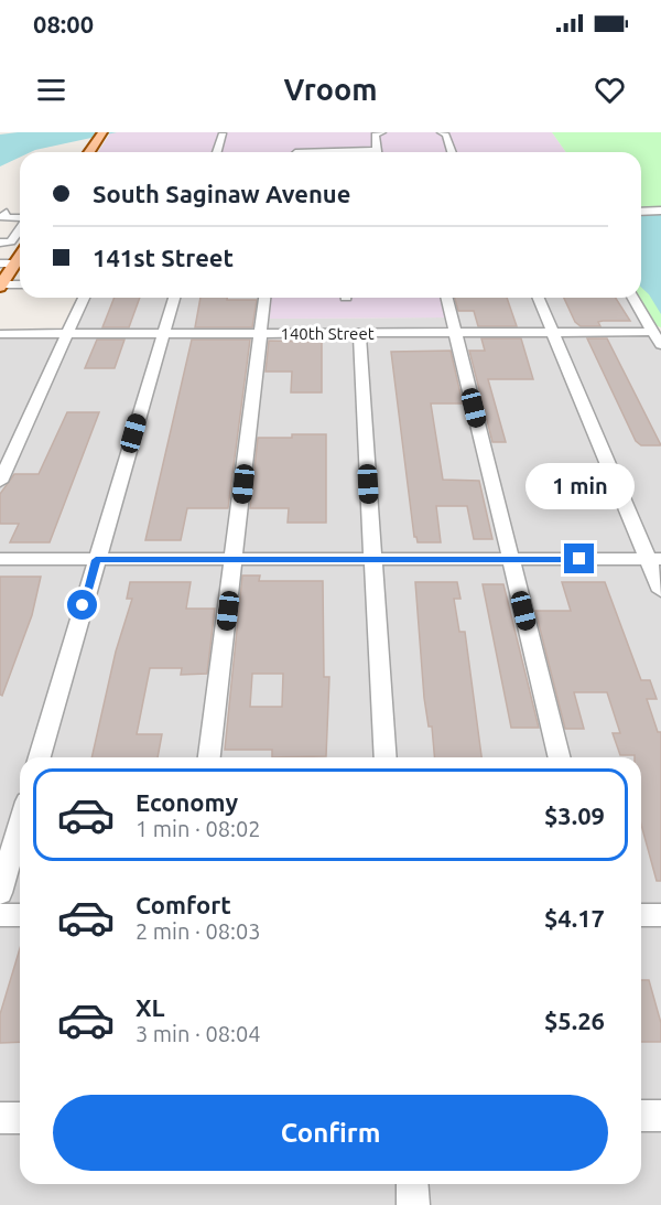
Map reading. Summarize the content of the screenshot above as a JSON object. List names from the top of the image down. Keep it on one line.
{"streets":{"street":["140th Street"]},"page":{"status":"08:00","header":"Vroom","banner":["South Saginaw Avenue","141st Street"],"bubble":"1 min","list":[{"name":"Economy","note":"1 min · 08:02","value":"$3.09"},{"name":"Comfort","note":"2 min · 08:03","value":"$4.17"},{"name":"XL","note":"3 min · 08:04","value":"$5.26"}],"buttons":"Confirm"}}
